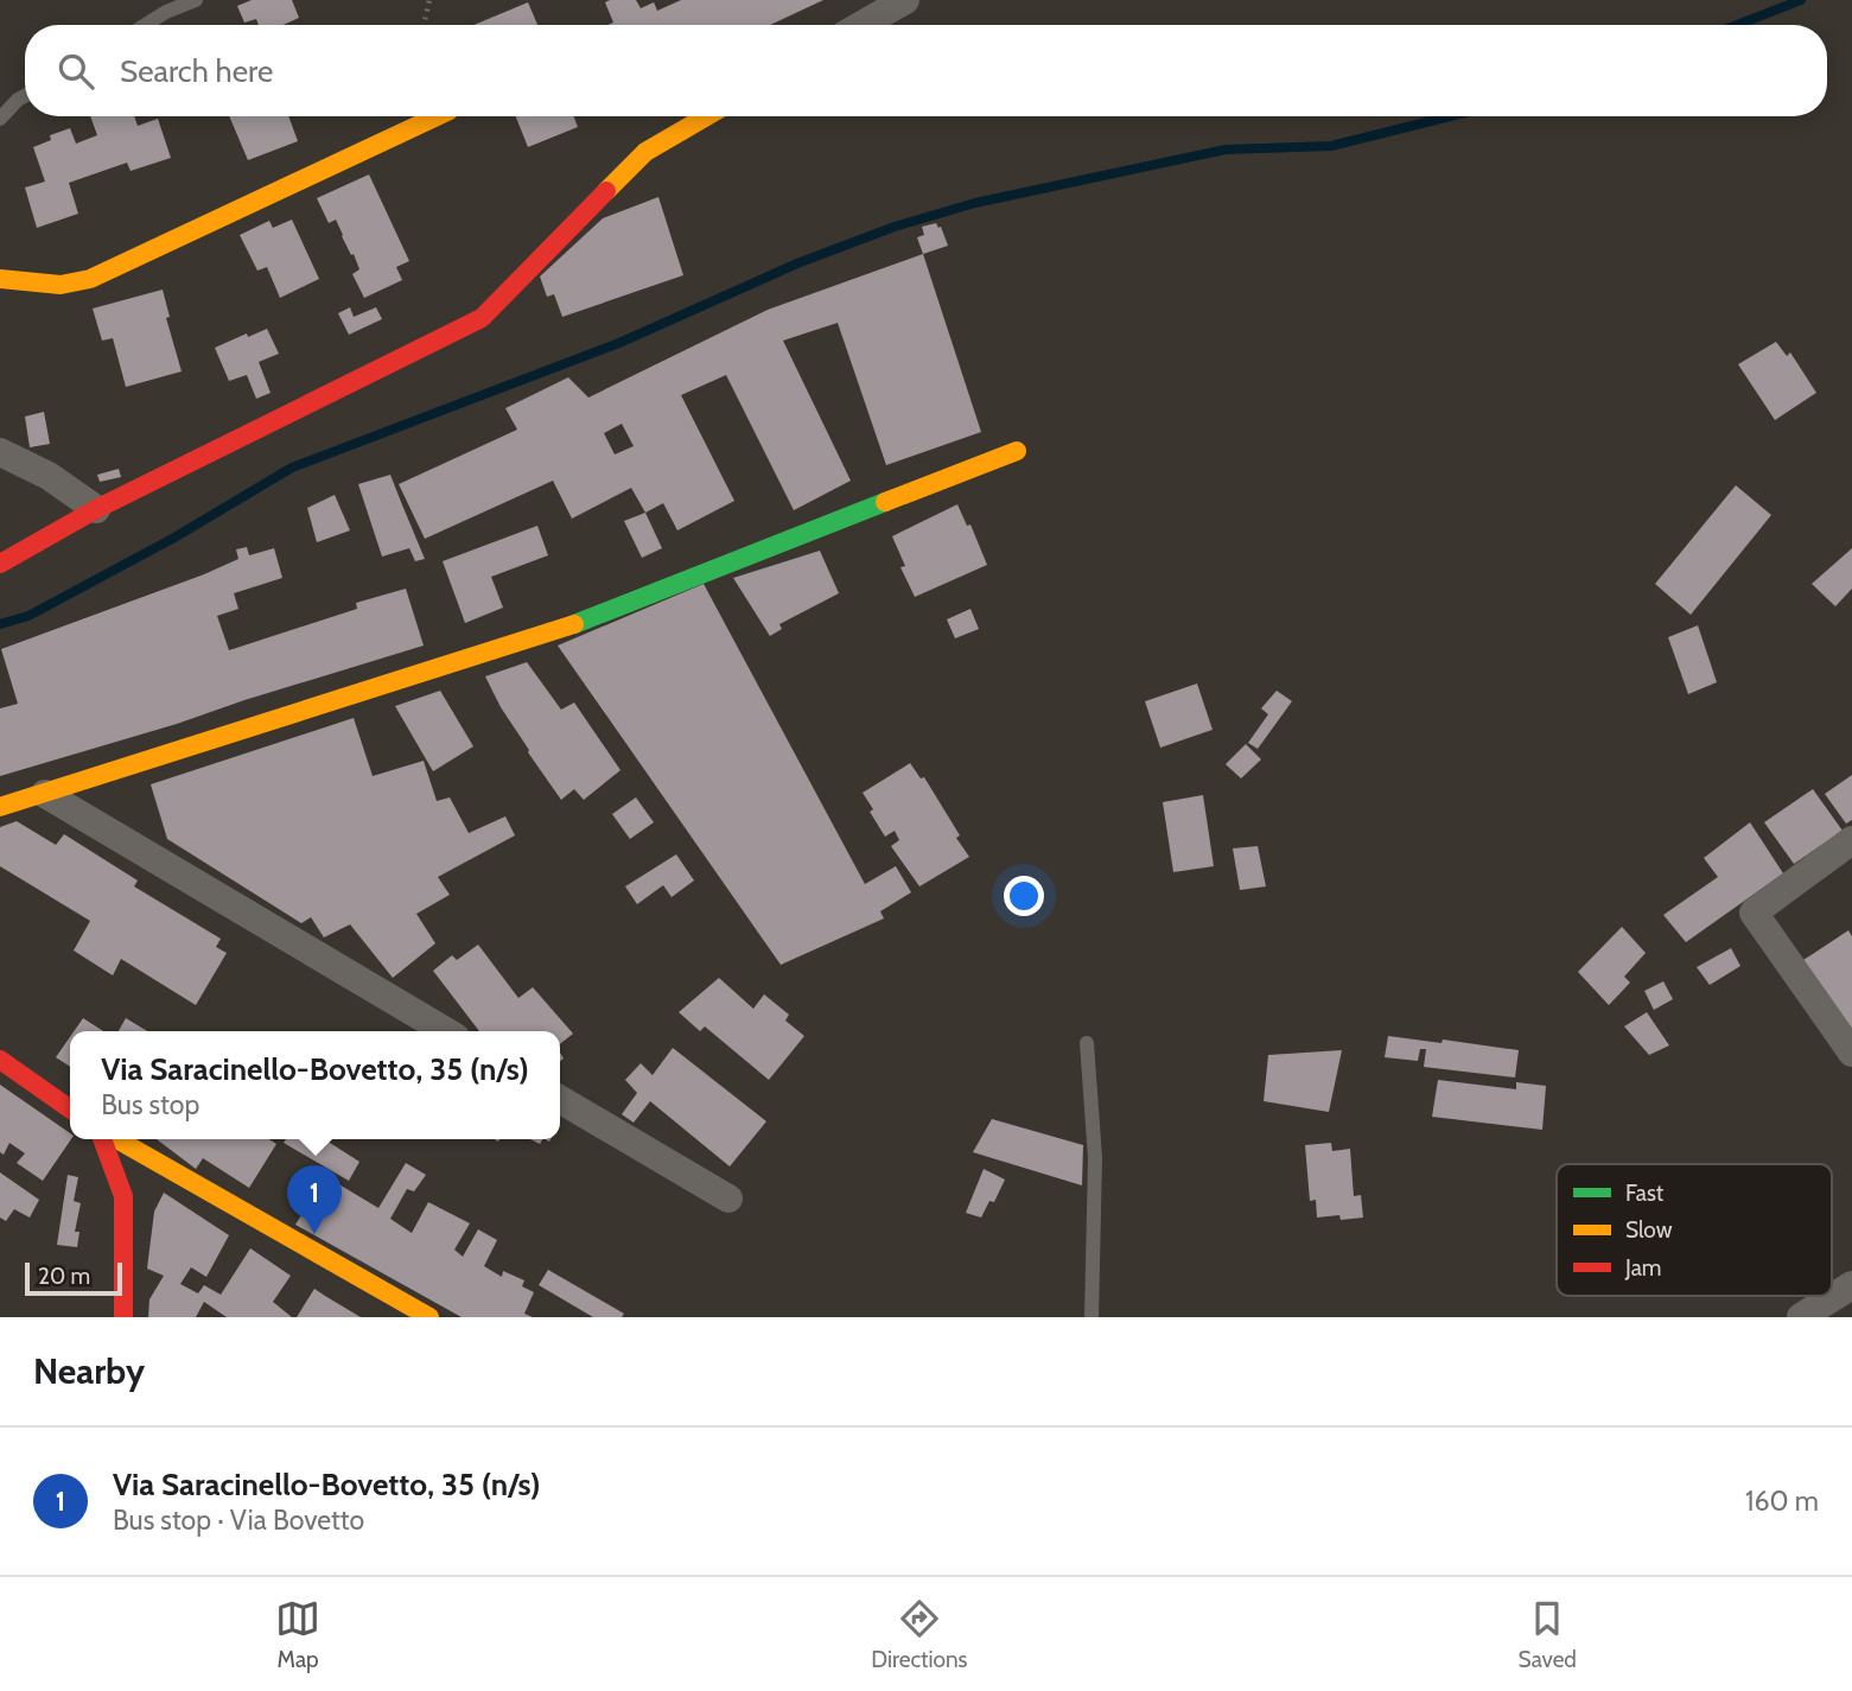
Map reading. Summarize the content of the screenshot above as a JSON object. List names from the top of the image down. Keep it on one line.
{"legend":["Fast","Slow","Jam"],"scale_bar":"20 m","page":{"search":"Search here","popup":["Via Saracinello-Bovetto, 35 (n/s)","Bus stop"],"pins":"1","scale":"20 m","heading":"Nearby","list":[{"mark":"1","name":"Via Saracinello-Bovetto, 35 (n/s)","note":"Bus stop · Via Bovetto","value":"160 m"}],"nav":["Map","Directions","Saved"]}}
